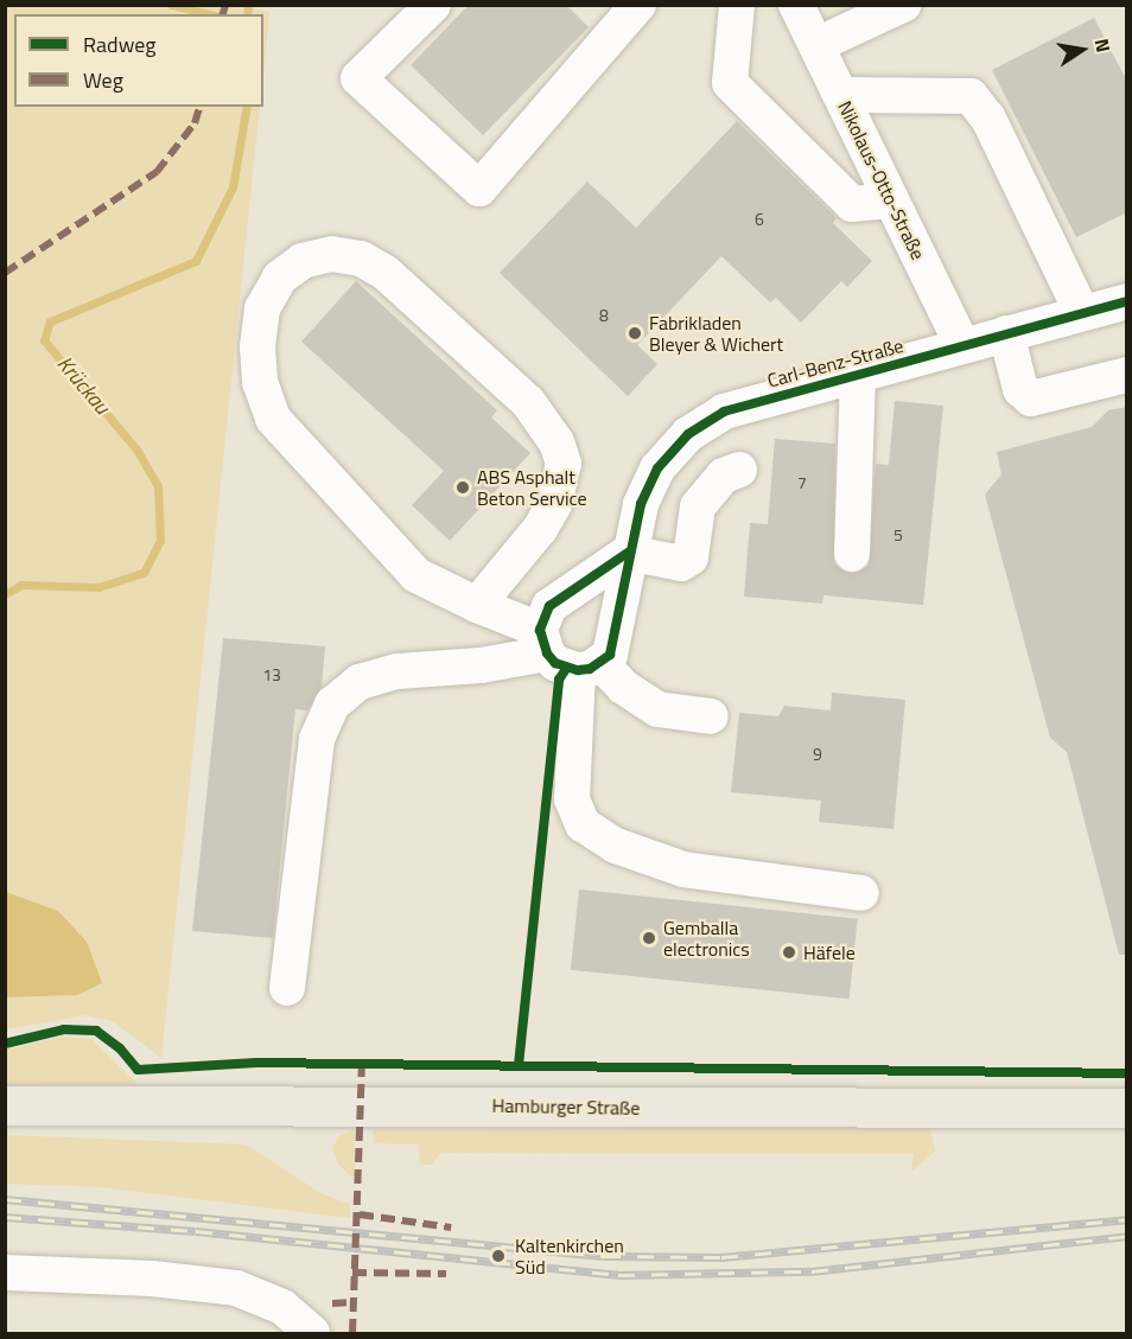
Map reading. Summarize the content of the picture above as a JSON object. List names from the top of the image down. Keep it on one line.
{"streets":{"main road":["Hamburger Straße"],"street":["Nikolaus-Otto-Straße","Carl-Benz-Straße"]},"crossings":[["Nikolaus-Otto-Straße","Carl-Benz-Straße"]],"water":["Krückau"],"places":["Fabrikladen Bleyer & Wichert","ABS Asphalt Beton Service","Gemballa electronics","Häfele","Kaltenkirchen Süd"],"house_numbers":["6","8","7","5","13","9"],"legend":["Radweg","Weg"],"north":"right"}
